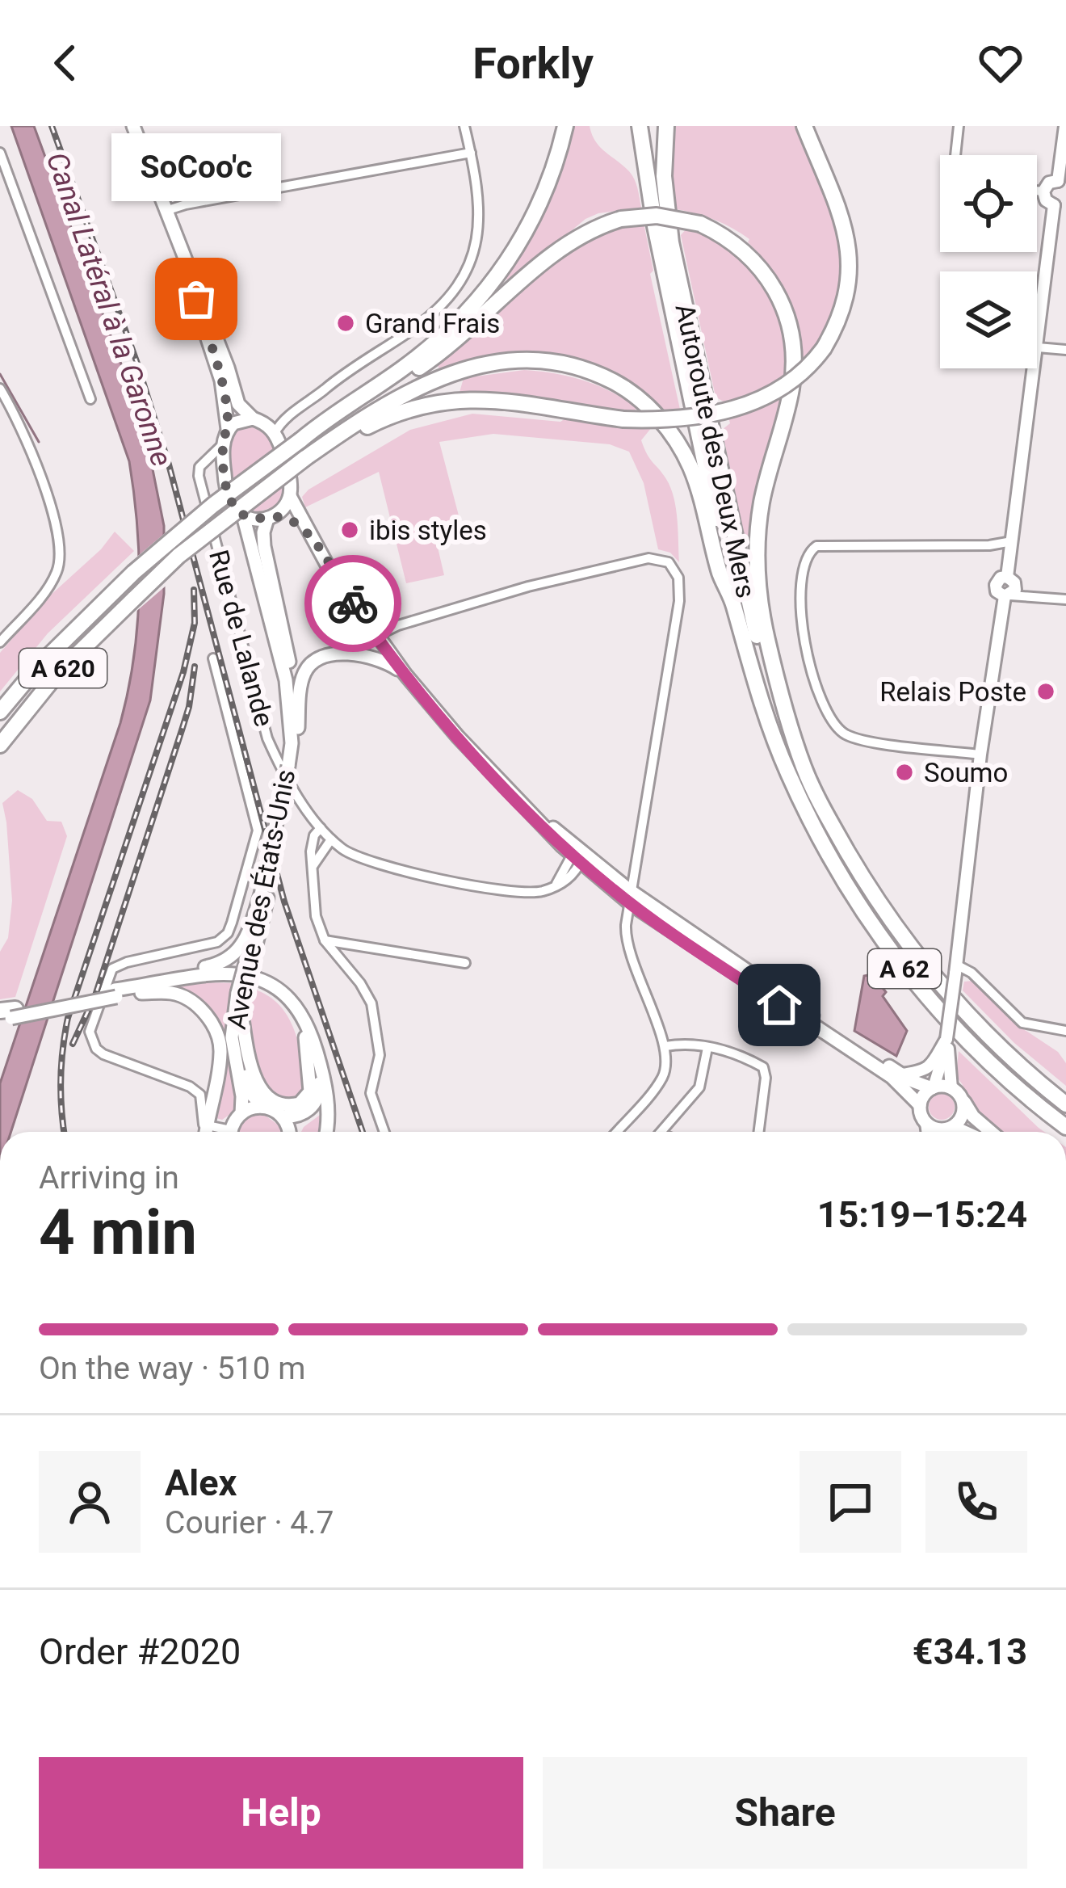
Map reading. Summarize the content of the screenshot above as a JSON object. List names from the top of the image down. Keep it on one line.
{"streets":{"highway":["Autoroute des Deux Mers","A 620","A 62"],"main road":["Avenue des États-Unis"],"street":["Rue de Lalande"]},"crossings":[["Autoroute des Deux Mers","A 62"]],"water":["Canal Latéral à la Garonne"],"places":["SoCoo'c","Grand Frais","ibis styles","Relais Poste","Soumo"],"page":{"header":"Forkly","bubble":"SoCoo'c","heading":["4 min","Arriving in","15:19–15:24"],"panel":["Alex","Courier · 4.7","Order #2020","€34.13"],"bar":"On the way · 510 m","buttons":["Help","Share"]}}
